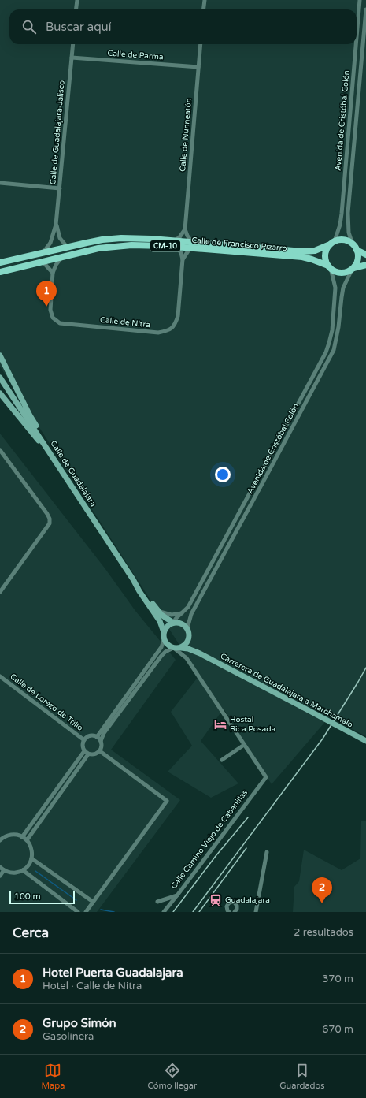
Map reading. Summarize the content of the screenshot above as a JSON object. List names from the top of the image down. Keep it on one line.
{"streets":{"main road":["Calle de Francisco Pizarro","CM-10","Calle de Guadalajara","Carretera de Guadalajara a Marchamalo"],"street":["Calle de Parma","Avenida de Cristóbal Colón","Calle de Guadalajara-Jalisco","Calle de Nunneatón","Calle de Nitra","Calle de Lorezo de Trillo","Calle Camino Viejo de Cabanillas"]},"crossings":[["Calle de Parma","Calle de Guadalajara-Jalisco"],["Calle de Parma","Calle de Nunneatón"],["Avenida de Cristóbal Colón","Calle de Francisco Pizarro"],["Avenida de Cristóbal Colón","CM-10"],["Avenida de Cristóbal Colón","Calle de Guadalajara"],["Avenida de Cristóbal Colón","Carretera de Guadalajara a Marchamalo"],["Calle de Guadalajara-Jalisco","Calle de Francisco Pizarro"],["Calle de Francisco Pizarro","CM-10"],["Calle de Francisco Pizarro","Calle de Nitra"],["Calle de Guadalajara","Carretera de Guadalajara a Marchamalo"]],"places":{"hotel":["Hostal Rica Posada"],"station":["Guadalajara"]},"scale_bar":"100 m","page":{"search":"Buscar aquí","pins":["1","2"],"scale":"100 m","heading":["Cerca","2 resultados"],"list":[{"mark":"1","name":"Hotel Puerta Guadalajara","note":"Hotel · Calle de Nitra","value":"370 m"},{"mark":"2","name":"Grupo Simón","note":"Gasolinera","value":"670 m"}],"nav":["Mapa","Cómo llegar","Guardados"]}}
